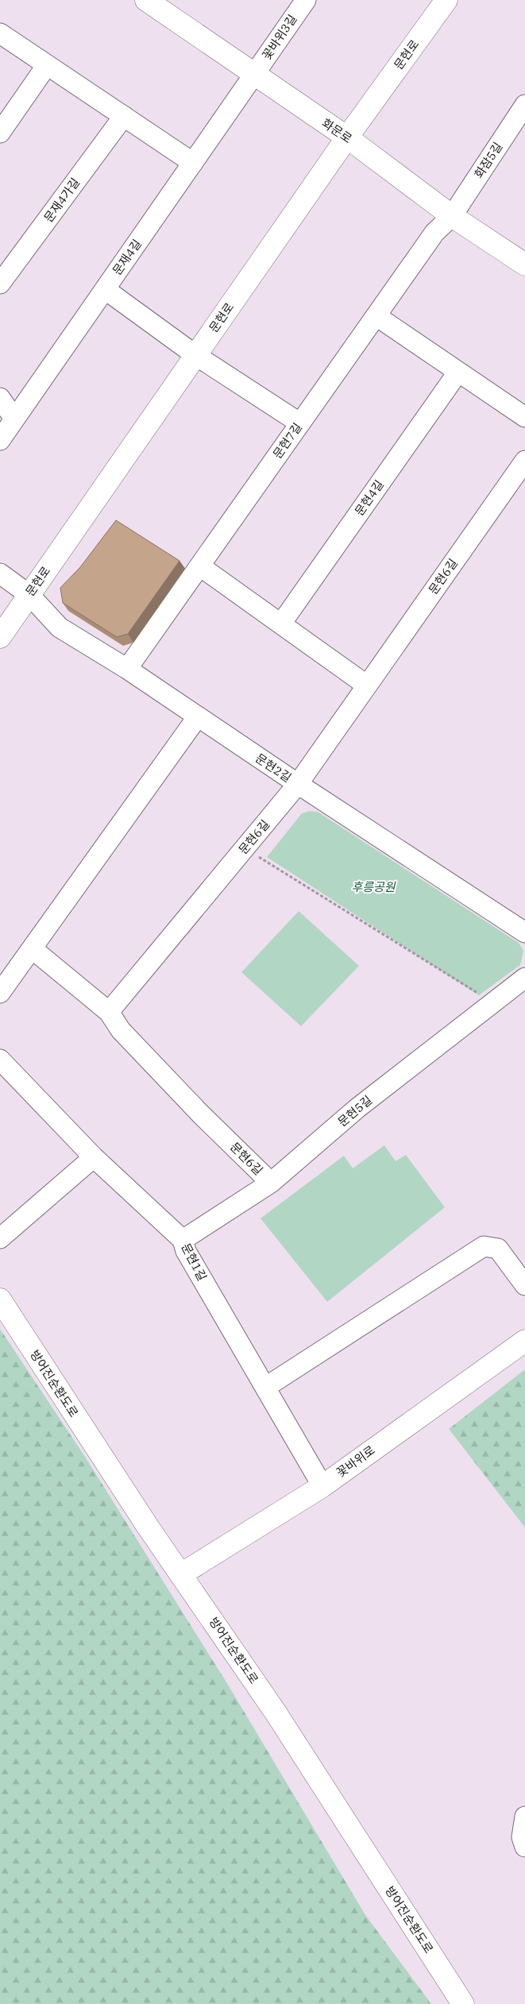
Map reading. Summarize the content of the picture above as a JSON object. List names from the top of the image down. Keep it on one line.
{"streets":{"street":["꽃바위3길","문현로","화문로","화잠5길","문재4가길","문재4길","문현7길","문현4길","문현6길","문현2길","문현5길","문현1길","방어진순환도로","꽃바위로"]},"crossings":[["꽃바위3길","화문로"],["꽃바위3길","문재4길"],["문현로","화문로"],["문현로","문현2길"],["화문로","화잠5길"],["화문로","문재4길"],["화문로","문현7길"],["화잠5길","문현7길"],["문현7길","문현2길"],["문현6길","문현2길"],["문현6길","문현5길"],["문현5길","문현1길"],["문현1길","꽃바위로"],["방어진순환도로","꽃바위로"]],"parks":["후릉공원"]}
